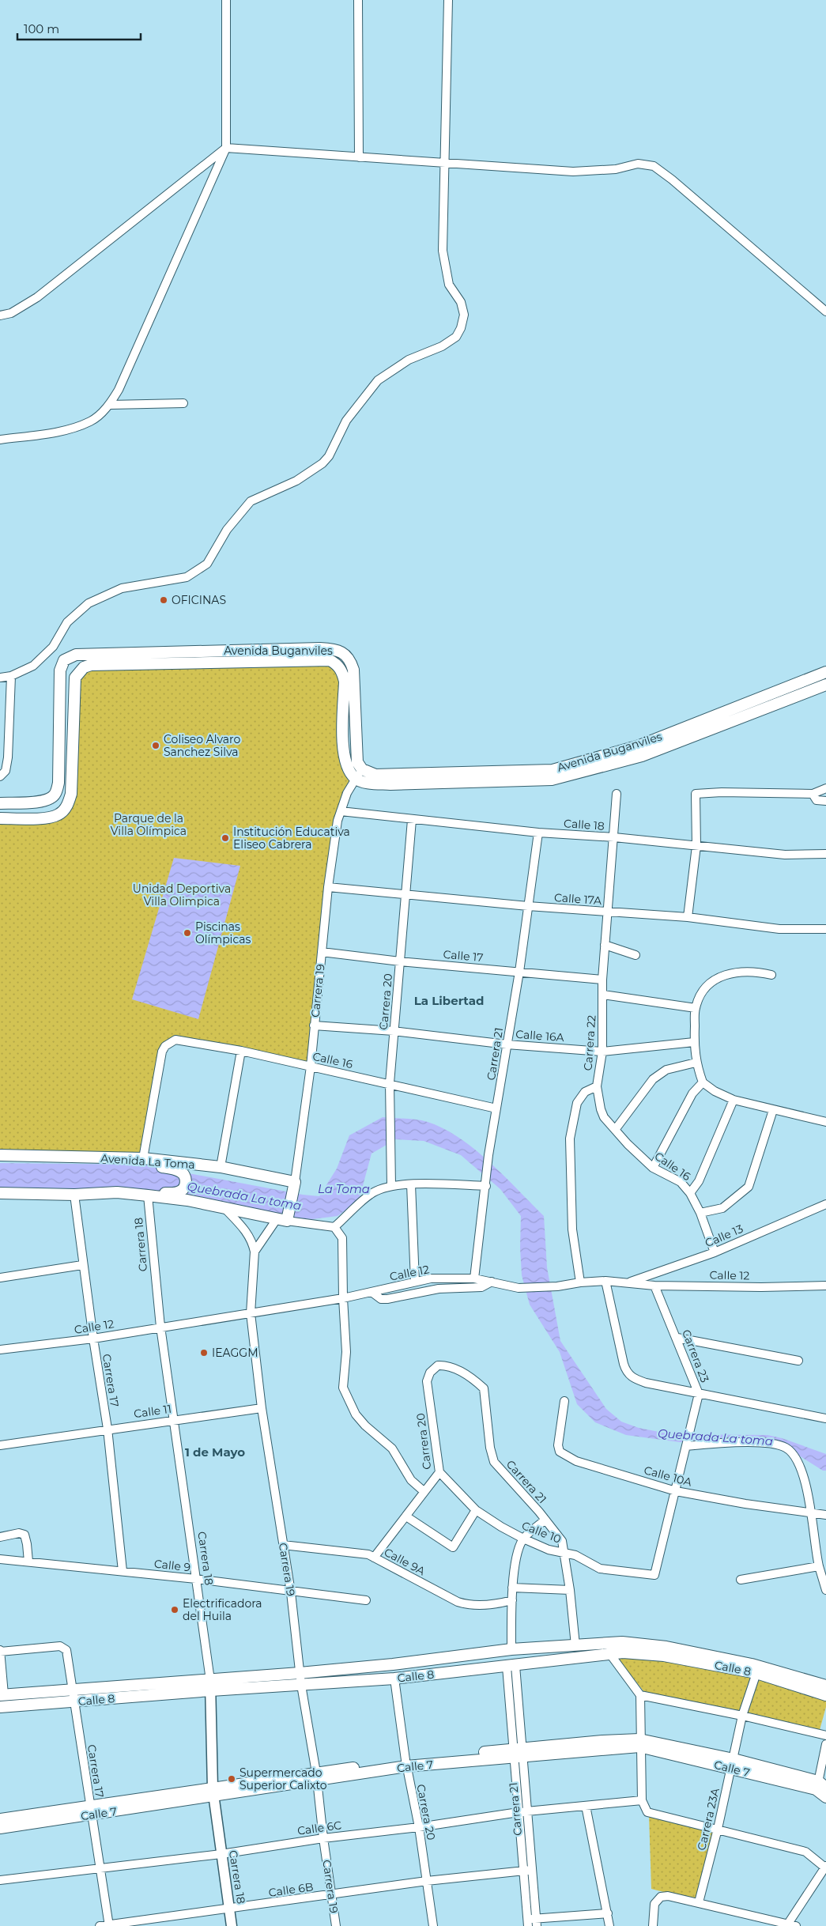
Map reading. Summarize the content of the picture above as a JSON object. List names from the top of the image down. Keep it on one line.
{"streets":{"main road":["Avenida Buganviles","Carrera 19","Avenida La Toma","Calle 8","Calle 7"],"street":["Calle 18","Calle 17A","Calle 17","Carrera 20","Calle 16A","Carrera 22","Carrera 21","Calle 16","Calle 13","Carrera 18","Calle 12","Carrera 23","Carrera 17","Calle 11","Calle 10A","Calle 10","Calle 9A","Calle 9","Carrera 23A","Calle 6C","Calle 6B"]},"crossings":[["Avenida Buganviles","Carrera 19"],["Calle 18","Carrera 19"],["Calle 18","Carrera 20"],["Calle 18","Carrera 22"],["Calle 18","Carrera 21"],["Calle 17A","Carrera 19"],["Calle 17A","Carrera 20"],["Calle 17A","Carrera 22"],["Calle 17A","Carrera 21"],["Calle 17","Carrera 19"],["Calle 17","Carrera 20"],["Calle 17","Carrera 22"],["Calle 17","Carrera 21"],["Carrera 19","Calle 16A"],["Carrera 19","Calle 16"],["Carrera 19","Avenida La Toma"],["Carrera 19","Calle 12"],["Carrera 19","Calle 11"],["Carrera 19","Calle 9A"],["Carrera 19","Calle 9"],["Carrera 19","Calle 8"],["Carrera 19","Calle 7"],["Carrera 19","Calle 6C"],["Carrera 19","Calle 6B"],["Carrera 20","Calle 16A"],["Carrera 20","Carrera 21"],["Carrera 20","Calle 16"],["Carrera 20","Calle 10"],["Carrera 20","Calle 9A"],["Carrera 20","Calle 8"],["Carrera 20","Calle 7"],["Carrera 20","Calle 6C"],["Carrera 20","Calle 6B"],["Calle 16A","Carrera 22"],["Calle 16A","Carrera 21"],["Carrera 22","Calle 16"],["Carrera 22","Calle 12"],["Carrera 21","Calle 16"],["Carrera 21","Calle 12"],["Carrera 21","Calle 10"],["Carrera 21","Calle 8"],["Carrera 21","Calle 7"],["Carrera 21","Calle 6C"],["Carrera 21","Calle 6B"],["Calle 16","Avenida La Toma"],["Calle 16","Calle 13"],["Calle 13","Calle 12"],["Carrera 18","Calle 12"],["Carrera 18","Calle 11"],["Carrera 18","Calle 9"],["Carrera 18","Calle 8"],["Carrera 18","Calle 7"],["Carrera 18","Calle 6C"],["Carrera 18","Calle 6B"],["Calle 12","Carrera 23"],["Calle 12","Carrera 17"],["Carrera 23","Calle 10A"],["Carrera 23","Calle 10"],["Carrera 17","Calle 11"],["Carrera 17","Calle 9"],["Carrera 17","Calle 8"],["Carrera 17","Calle 7"],["Carrera 17","Calle 6C"],["Carrera 17","Calle 6B"],["Calle 8","Carrera 23A"],["Calle 7","Carrera 23A"]],"districts":["La Libertad","1 de Mayo"],"water":["La Toma","Quebrada La toma"],"parks":["Parque de la Villa Olímpica","Unidad Deportiva Villa Olimpica"],"places":["OFICINAS","Coliseo Alvaro Sanchez Silva","Institución Educativa Eliseo Cabrera","Piscinas Olímpicas","IEAGGM","Electrificadora del Huila","Supermercado Superior Calixto"],"scale_bar":"100 m"}
